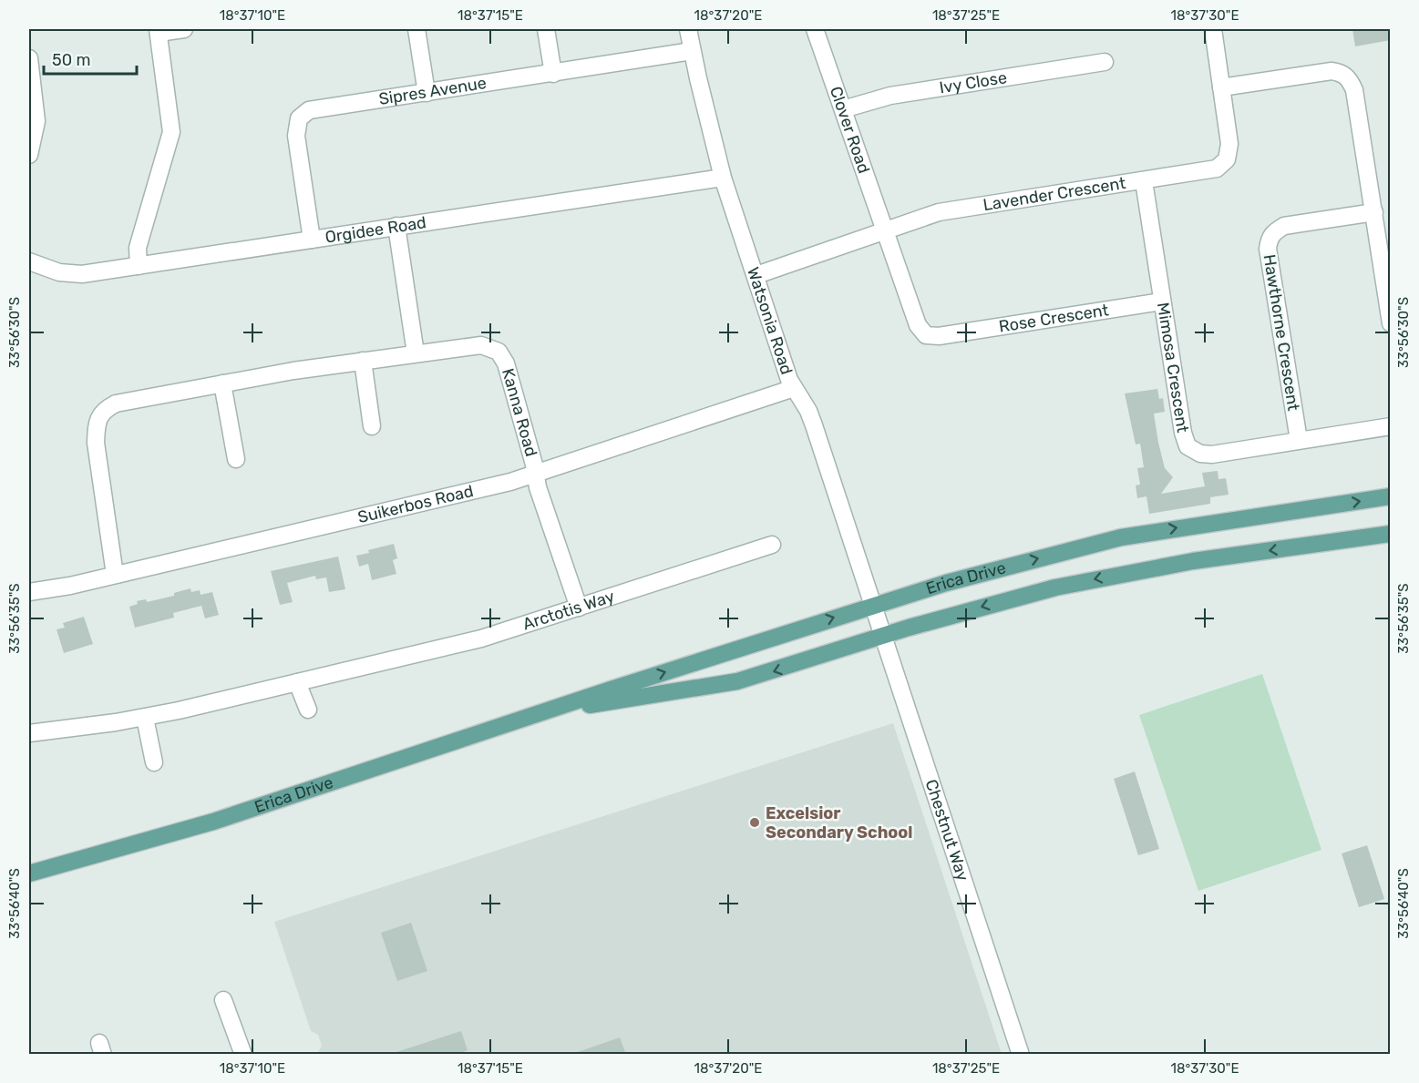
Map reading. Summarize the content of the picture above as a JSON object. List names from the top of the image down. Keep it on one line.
{"streets":{"main road":["Erica Drive"],"street":["Ivy Close","Sipres Avenue","Clover Road","Lavender Crescent","Orgidee Road","Rose Crescent","Watsonia Road","Hawthorne Crescent","Mimosa Crescent","Kanna Road","Suikerbos Road","Arctotis Way","Chestnut Way"]},"crossings":[["Ivy Close","Clover Road"],["Sipres Avenue","Orgidee Road"],["Sipres Avenue","Watsonia Road"],["Clover Road","Lavender Crescent"],["Clover Road","Rose Crescent"],["Lavender Crescent","Rose Crescent"],["Lavender Crescent","Watsonia Road"],["Lavender Crescent","Mimosa Crescent"],["Orgidee Road","Watsonia Road"],["Rose Crescent","Mimosa Crescent"],["Watsonia Road","Suikerbos Road"],["Watsonia Road","Erica Drive"],["Watsonia Road","Chestnut Way"],["Hawthorne Crescent","Mimosa Crescent"],["Kanna Road","Suikerbos Road"],["Kanna Road","Arctotis Way"],["Erica Drive","Chestnut Way"]],"places":["Excelsior Secondary School"],"scale_bar":"50 m","coordinates":["18°37'10\"E","18°37'15\"E","18°37'20\"E","18°37'25\"E","18°37'30\"E","33°56'30\"S","33°56'35\"S","33°56'40\"S"]}
